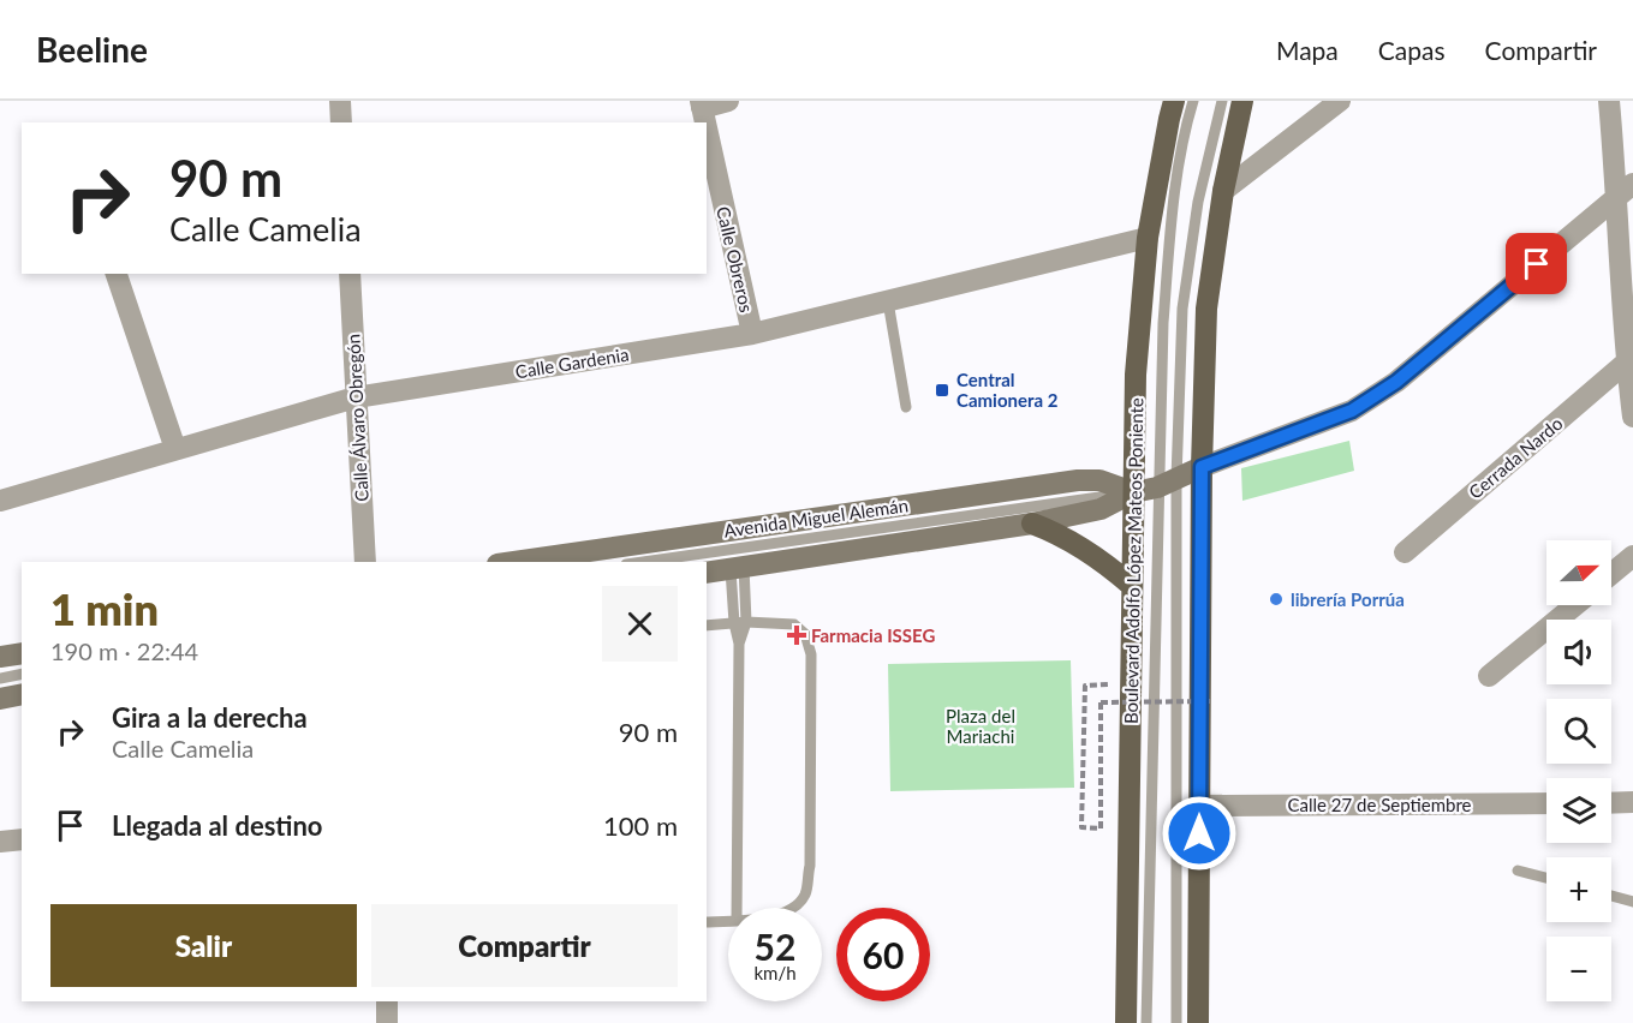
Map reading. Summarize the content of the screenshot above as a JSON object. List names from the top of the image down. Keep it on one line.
{"streets":{"main road":["Avenida Miguel Alemán","Boulevard Adolfo López Mateos Poniente"],"street":["Calle Obreros","Calle Gardenia","Calle Álvaro Obregón","Cerrada Nardo","Calle 27 de Septiembre"]},"crossings":[["Calle Obreros","Calle Gardenia"],["Calle Gardenia","Calle Álvaro Obregón"],["Calle Gardenia","Boulevard Adolfo López Mateos Poniente"],["Avenida Miguel Alemán","Boulevard Adolfo López Mateos Poniente"]],"parks":["Plaza del Mariachi"],"places":{"transit":["Central Camionera 2"],"other":["librería Porrúa"],"health":["Farmacia ISSEG"]},"north":"right","page":{"header":"Beeline","nav":["Mapa","Capas","Compartir"],"turn":["90 m","Calle Camelia"],"map_buttons":["+","−"],"heading":["1 min","190 m · 22:44"],"list":[{"name":"Gira a la derecha","note":"Calle Camelia","value":"90 m"},{"name":"Llegada al destino","value":"100 m"}],"buttons":["Salir","Compartir"],"speed":"52 km/h","limit":"60"}}
